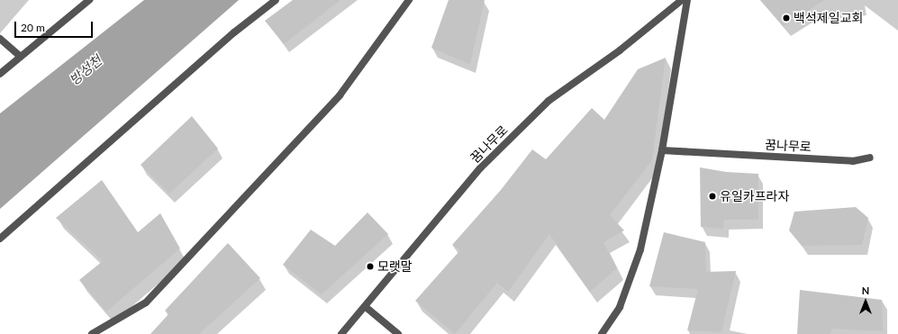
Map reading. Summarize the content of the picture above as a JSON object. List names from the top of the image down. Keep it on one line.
{"streets":{"street":["꿈나무로"]},"water":["방성천"],"places":["백석제일교회","유일카프라자","모랫말"],"scale_bar":"20 m","north":"top"}
